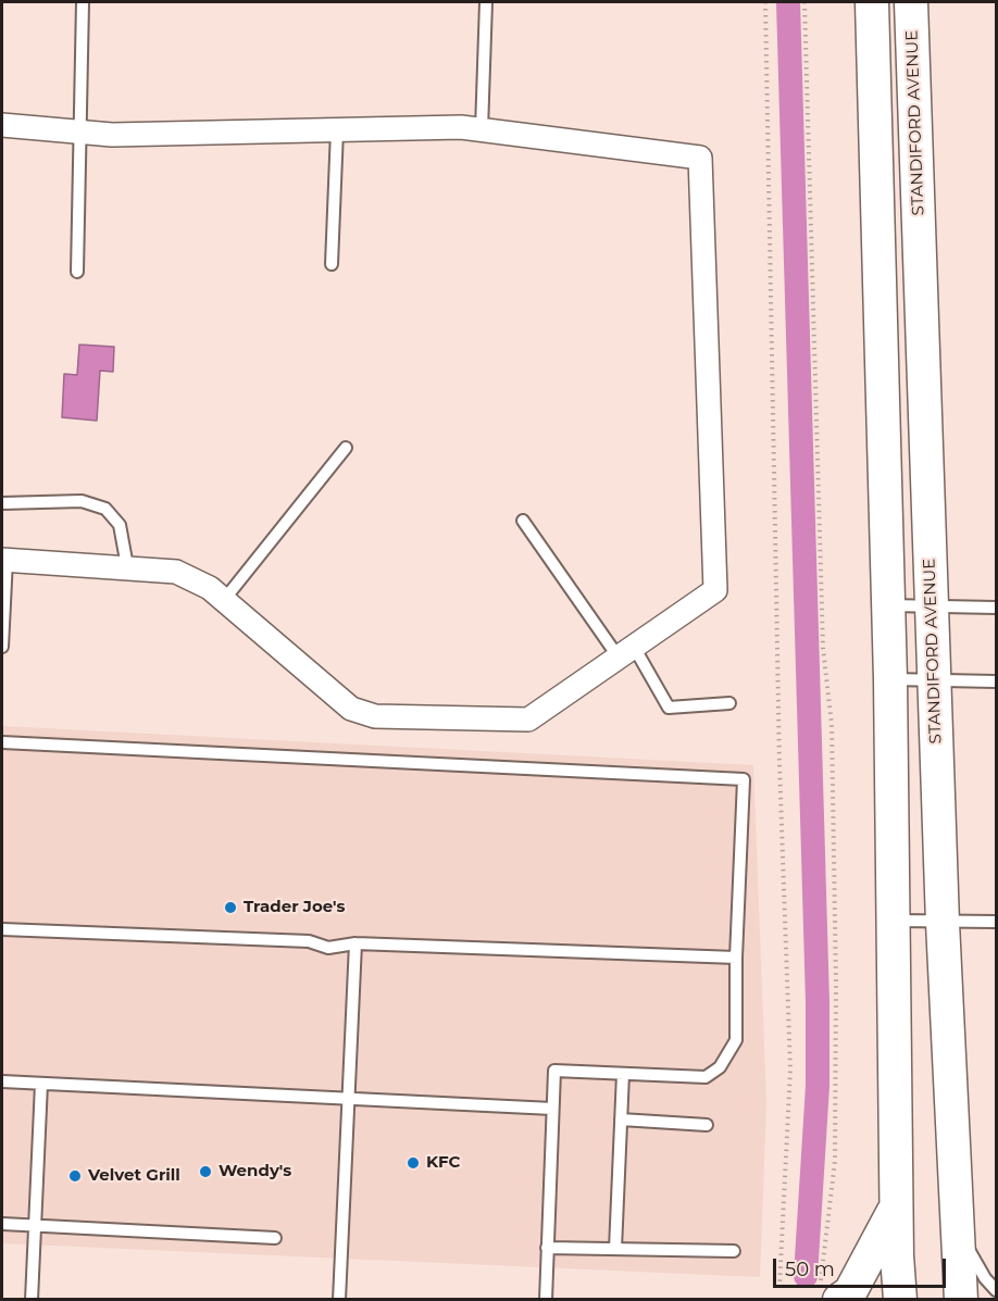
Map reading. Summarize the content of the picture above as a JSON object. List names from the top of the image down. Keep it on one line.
{"streets":{"main road":["STANDIFORD AVENUE"]},"places":["Trader Joe's","KFC","Wendy's","Velvet Grill"],"scale_bar":"50 m"}
